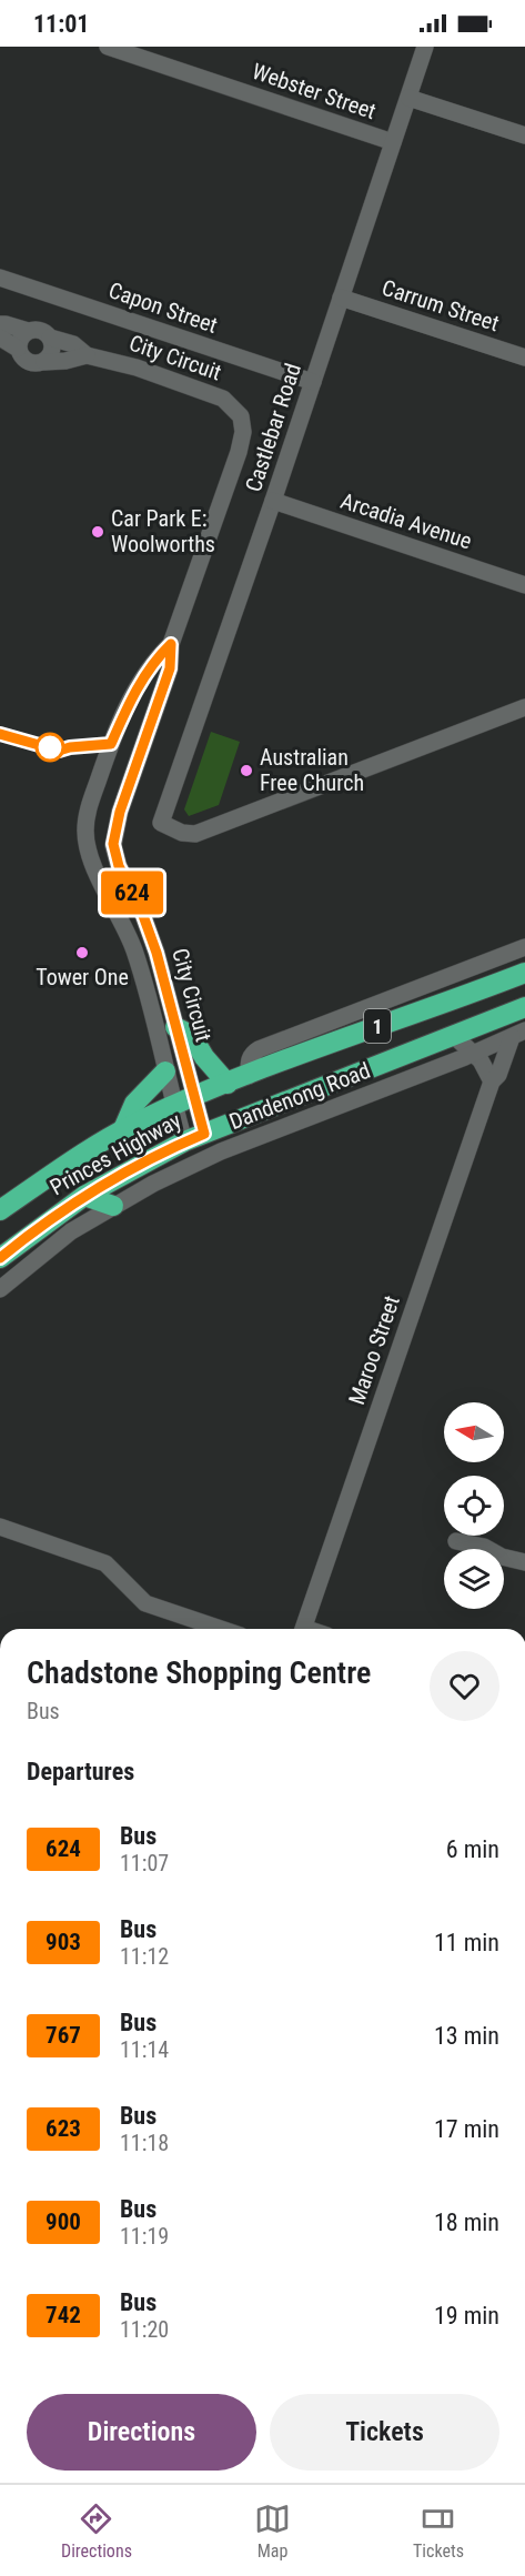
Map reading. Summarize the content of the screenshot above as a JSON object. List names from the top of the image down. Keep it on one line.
{"streets":{"highway":["1","Princes Highway"],"street":["Webster Street","Carrum Street","Capon Street","City Circuit","Castlebar Road","Arcadia Avenue","Dandenong Road","Maroo Street"]},"crossings":[["Webster Street","Castlebar Road"],["Carrum Street","Castlebar Road"],["Capon Street","Castlebar Road"],["City Circuit","Princes Highway"],["Castlebar Road","Arcadia Avenue"],["Dandenong Road","Princes Highway"],["Dandenong Road","Maroo Street"]],"places":["Car Park E: Woolworths","Australian Free Church","Tower One"],"lines":["bus line 624"],"north":"left","page":{"status":"11:01","on_map":"624","heading":[["Chadstone Shopping Centre","Bus"],"Departures"],"list":[{"mark":"624","name":"Bus","note":"11:07","value":"6 min"},{"mark":"903","name":"Bus","note":"11:12","value":"11 min"},{"mark":"767","name":"Bus","note":"11:14","value":"13 min"},{"mark":"623","name":"Bus","note":"11:18","value":"17 min"},{"mark":"900","name":"Bus","note":"11:19","value":"18 min"},{"mark":"742","name":"Bus","note":"11:20","value":"19 min"}],"buttons":["Directions","Tickets"],"tabs":["Directions","Map","Tickets"]}}
